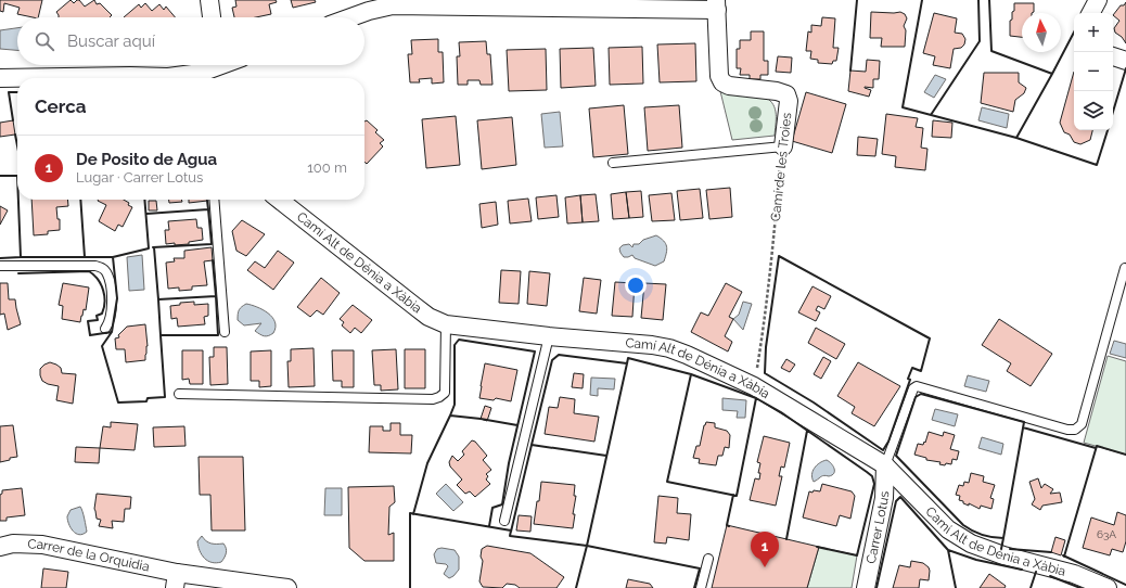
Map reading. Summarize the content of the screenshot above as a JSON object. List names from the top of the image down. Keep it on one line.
{"streets":{"street":["Camí de les Troies","Camí Alt de Dénia a Xàbia","Carrer Lotus","Carrer de la Orquidia"]},"crossings":[["Camí de les Troies","Camí Alt de Dénia a Xàbia"],["Camí Alt de Dénia a Xàbia","Carrer Lotus"]],"house_numbers":["63A"],"north":"top","page":{"map_buttons":["+","−"],"search":"Buscar aquí","heading":"Cerca","list":[{"mark":"1","name":"De Posito de Agua","note":"Lugar · Carrer Lotus","value":"100 m"}],"pins":"1"}}
